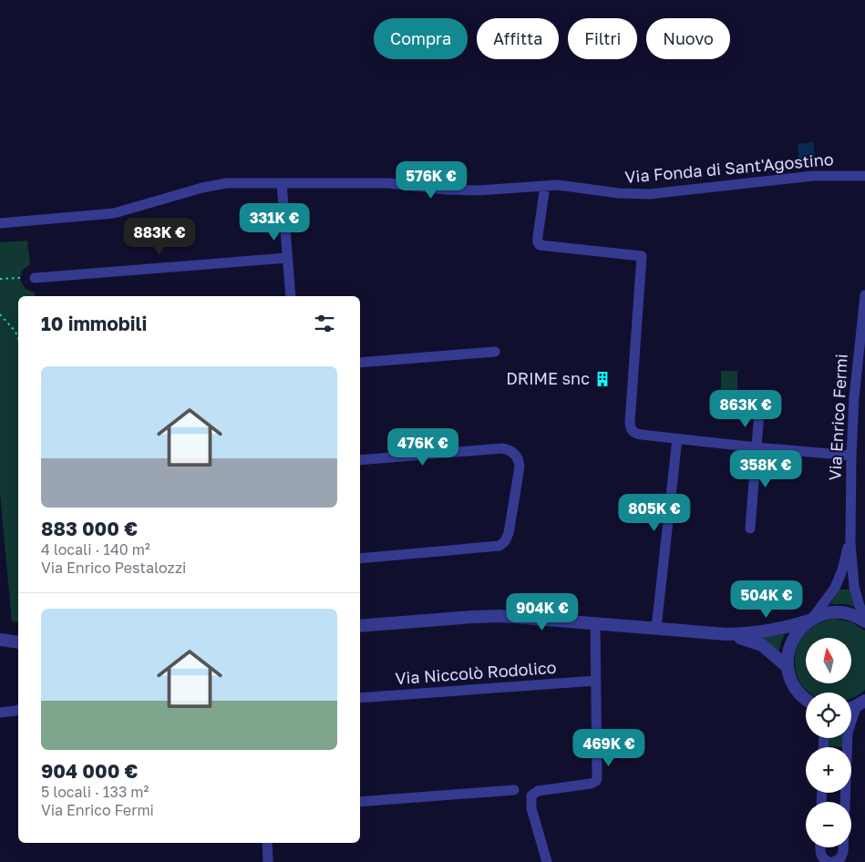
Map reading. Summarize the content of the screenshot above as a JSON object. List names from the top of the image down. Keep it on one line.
{"streets":{"street":["Via Fonda di Sant'Agostino","Via Enrico Fermi","Via Niccolò Rodolico"]},"places":{"building":["DRIME snc"]},"north":"top","page":{"chip":["Compra","Affitta","Filtri","Nuovo"],"price":["576K €","331K €","883K €","863K €","476K €","358K €","805K €","504K €","904K €","469K €"],"heading":"10 immobili","list":[{"name":"883 000 €","note":"4 locali · 140 m² · Via Enrico Pestalozzi"},{"name":"904 000 €","note":"5 locali · 133 m² · Via Enrico Fermi"}],"map_buttons":["+","−"]}}
